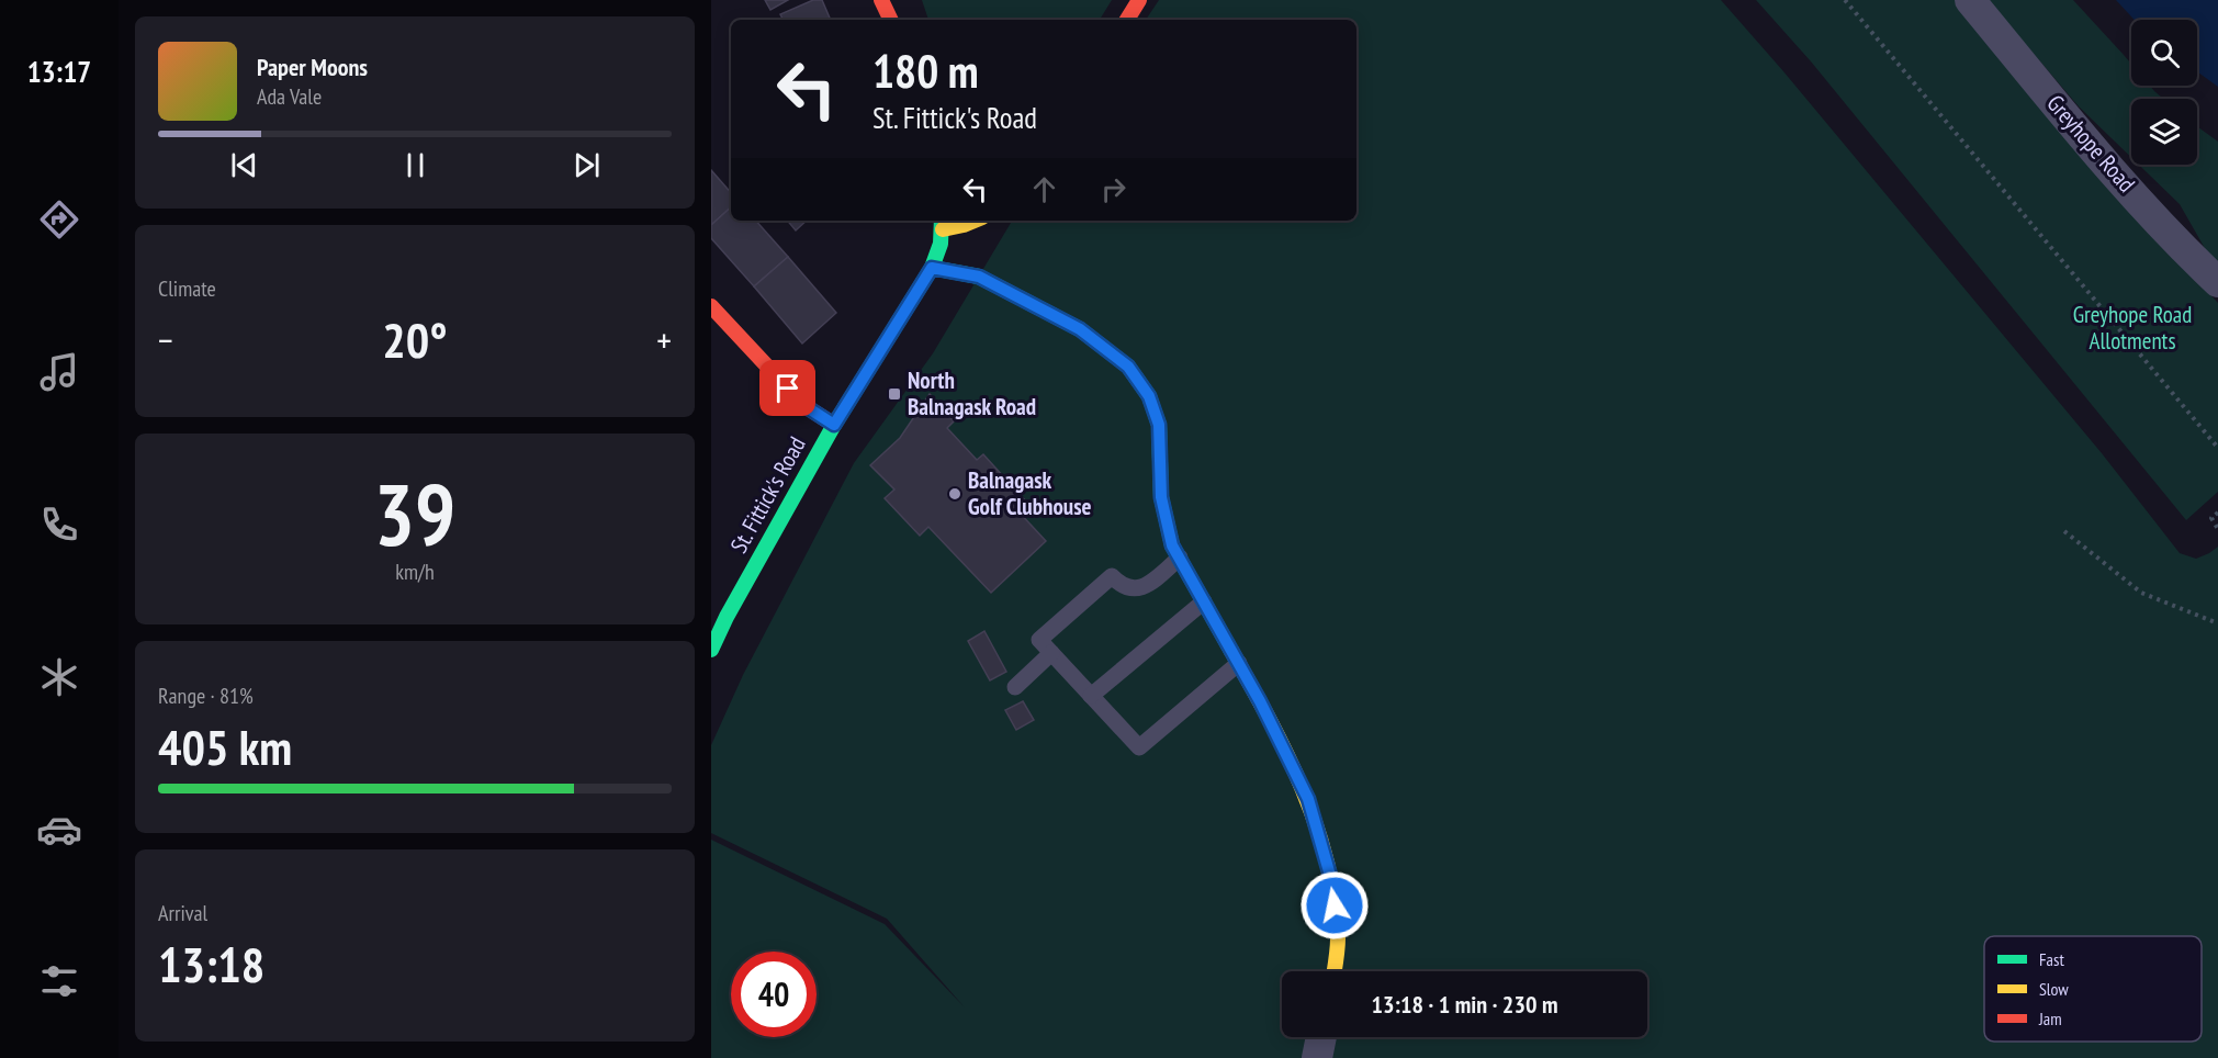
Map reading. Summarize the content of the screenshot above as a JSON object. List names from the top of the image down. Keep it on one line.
{"streets":{"street":["Greyhope Road","St. Fittick's Road"]},"parks":["Greyhope Road Allotments"],"places":{"transit":["North Balnagask Road"],"other":["Balnagask Golf Clubhouse"]},"legend":["Fast","Slow","Jam"],"page":{"tabs":"13:17","turn":["180 m","St. Fittick's Road"],"song":["Paper Moons","Ada Vale"],"tile":["Climate",["39","km/h"],["Range · 81%","405 km"],["Arrival","13:18"]],"heat":["−","20°","+"],"limit":"40","trip":"13:18 · 1 min · 230 m"}}
